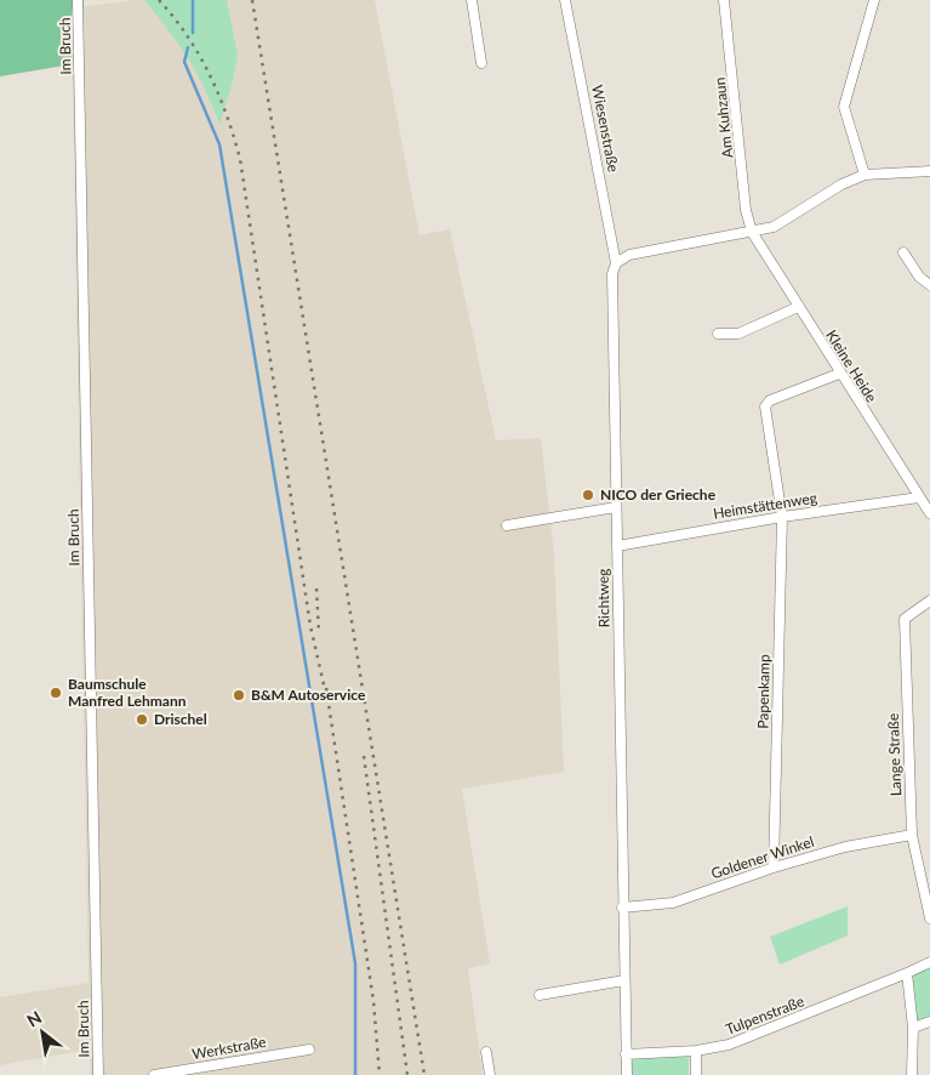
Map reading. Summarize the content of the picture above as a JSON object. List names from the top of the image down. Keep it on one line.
{"streets":{"street":["Im Bruch","Am Kuhzaun","Wiesenstraße","Kleine Heide","Heimstättenweg","Richtweg","Papenkamp","Lange Straße","Goldener Winkel","Tulpenstraße","Werkstraße"]},"crossings":[["Am Kuhzaun","Kleine Heide"],["Wiesenstraße","Richtweg"],["Kleine Heide","Heimstättenweg"],["Kleine Heide","Papenkamp"],["Heimstättenweg","Richtweg"],["Heimstättenweg","Papenkamp"],["Richtweg","Goldener Winkel"],["Richtweg","Tulpenstraße"],["Papenkamp","Goldener Winkel"],["Lange Straße","Goldener Winkel"]],"places":["NICO der Grieche","Baumschule Manfred Lehmann","B&M Autoservice","Drischel"],"north":"top left"}
